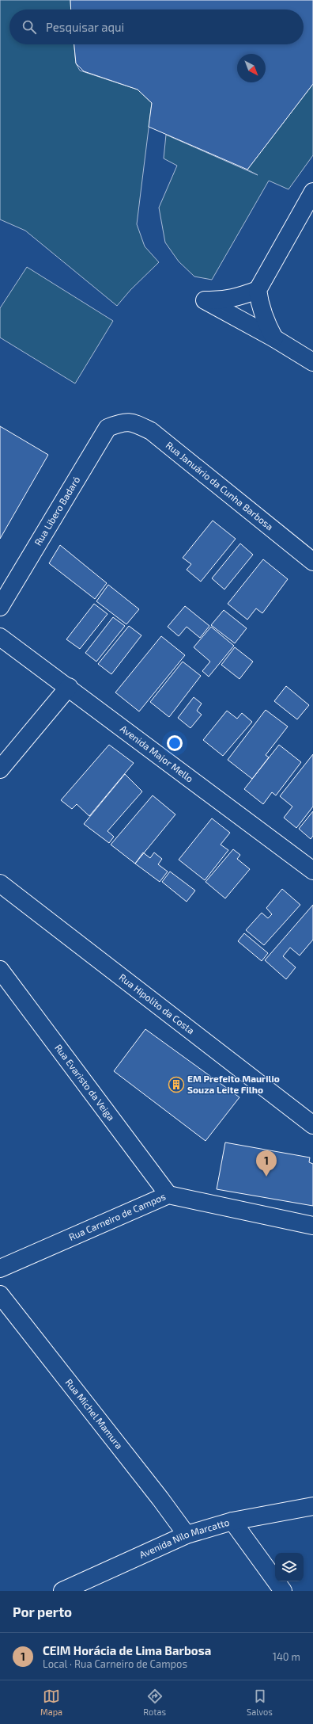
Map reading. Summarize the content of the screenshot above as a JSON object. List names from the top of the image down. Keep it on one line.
{"streets":{"street":["Rua Januário da Cunha Barbosa","Rua Libero Badaró","Avenida Major Mello","Rua Hipolito da Costa","Rua Evaristo da Veiga","Rua Carneiro de Campos","Rua Michel Mamura","Avenida Nilo Marcatto"]},"crossings":[["Rua Januário da Cunha Barbosa","Rua Libero Badaró"],["Rua Evaristo da Veiga","Rua Carneiro de Campos"],["Rua Michel Mamura","Avenida Nilo Marcatto"]],"places":{"building":["EM Prefeito Maurilio Souza Leite Filho"]},"north":"bottom right","page":{"search":"Pesquisar aqui","pins":"1","heading":"Por perto","list":[{"mark":"1","name":"CEIM Horácia de Lima Barbosa","note":"Local · Rua Carneiro de Campos","value":"140 m"}],"nav":["Mapa","Rotas","Salvos"]}}
